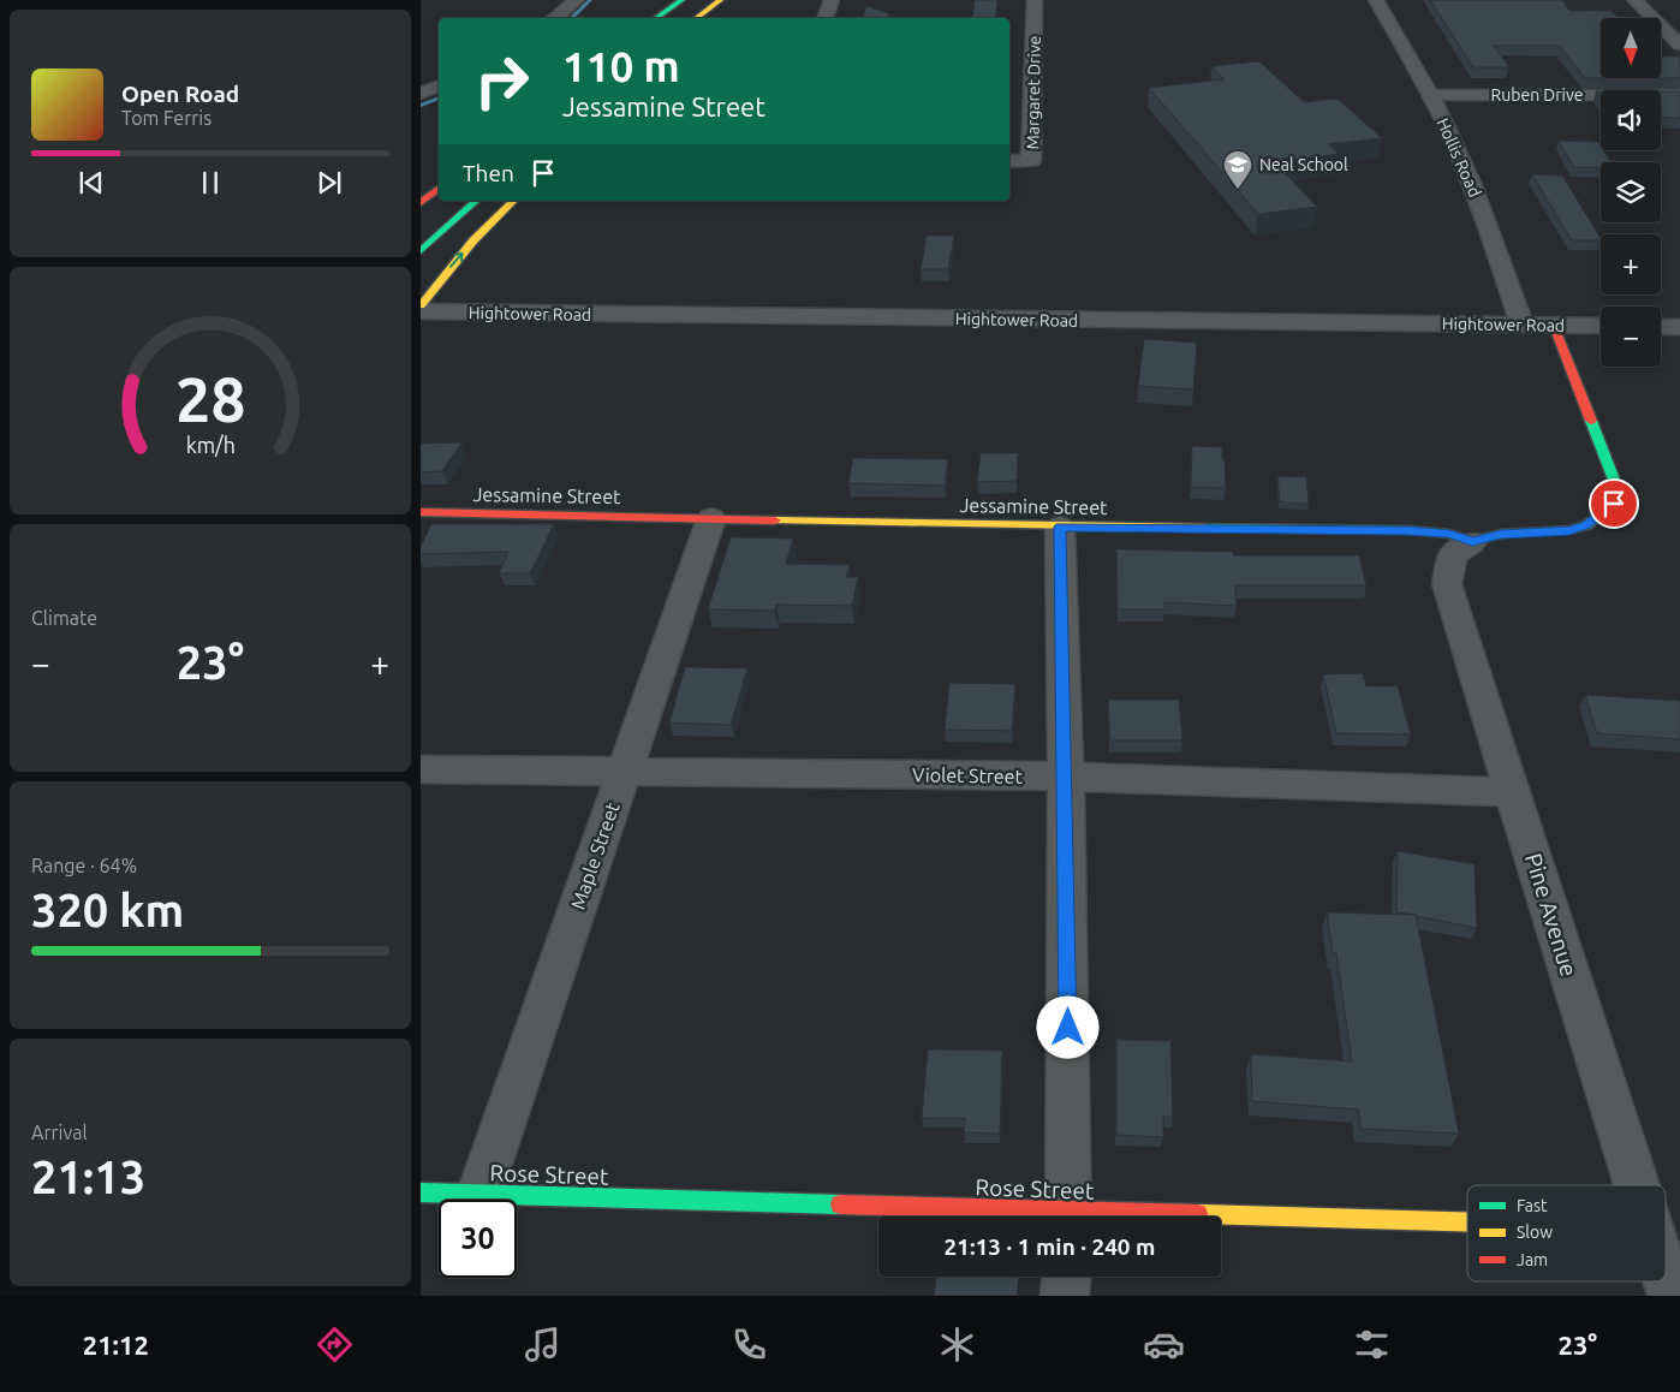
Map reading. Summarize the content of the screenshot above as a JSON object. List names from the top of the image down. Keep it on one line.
{"streets":{"main road":["Jessamine Street","Rose Street"],"street":["Margaret Drive","Ruben Drive","Hollis Road","Hightower Road","Violet Street","Maple Street","Pine Avenue"]},"crossings":[["Ruben Drive","Hollis Road"],["Hollis Road","Hightower Road"],["Jessamine Street","Maple Street"],["Jessamine Street","Pine Avenue"],["Violet Street","Maple Street"],["Violet Street","Pine Avenue"],["Maple Street","Rose Street"]],"places":{"school or university":["Neal School"]},"legend":["Fast","Slow","Jam"],"north":"bottom","page":{"map_buttons":["+","−"],"turn":["110 m","Jessamine Street"],"song":["Open Road","Tom Ferris"],"then":"Then","tile":["Climate",["Range · 64%","320 km"],["Arrival","21:13"]],"heat":["−","23°","+"],"limit":"30","trip":"21:13 · 1 min · 240 m","tabs":["21:12","23°"],"gauge":["28","km/h"]}}
